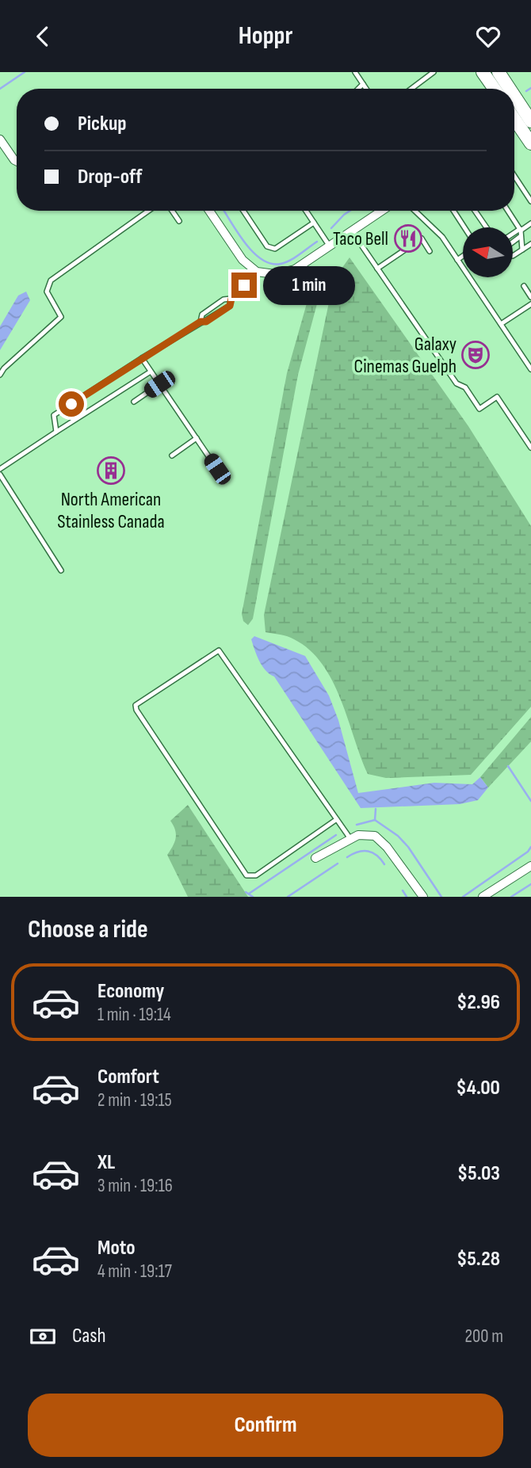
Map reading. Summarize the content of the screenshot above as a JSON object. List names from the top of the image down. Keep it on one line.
{"places":{"restaurant":["Taco Bell"],"theatre":["Galaxy Cinemas Guelph"],"building":["North American Stainless Canada"]},"north":"left","page":{"header":"Hoppr","banner":["Pickup","Drop-off"],"bubble":"1 min","heading":"Choose a ride","list":[{"name":"Economy","note":"1 min · 19:14","value":"$2.96"},{"name":"Comfort","note":"2 min · 19:15","value":"$4.00"},{"name":"XL","note":"3 min · 19:16","value":"$5.03"},{"name":"Moto","note":"4 min · 19:17","value":"$5.28"}],"pay":["Cash","200 m"],"buttons":"Confirm"}}
